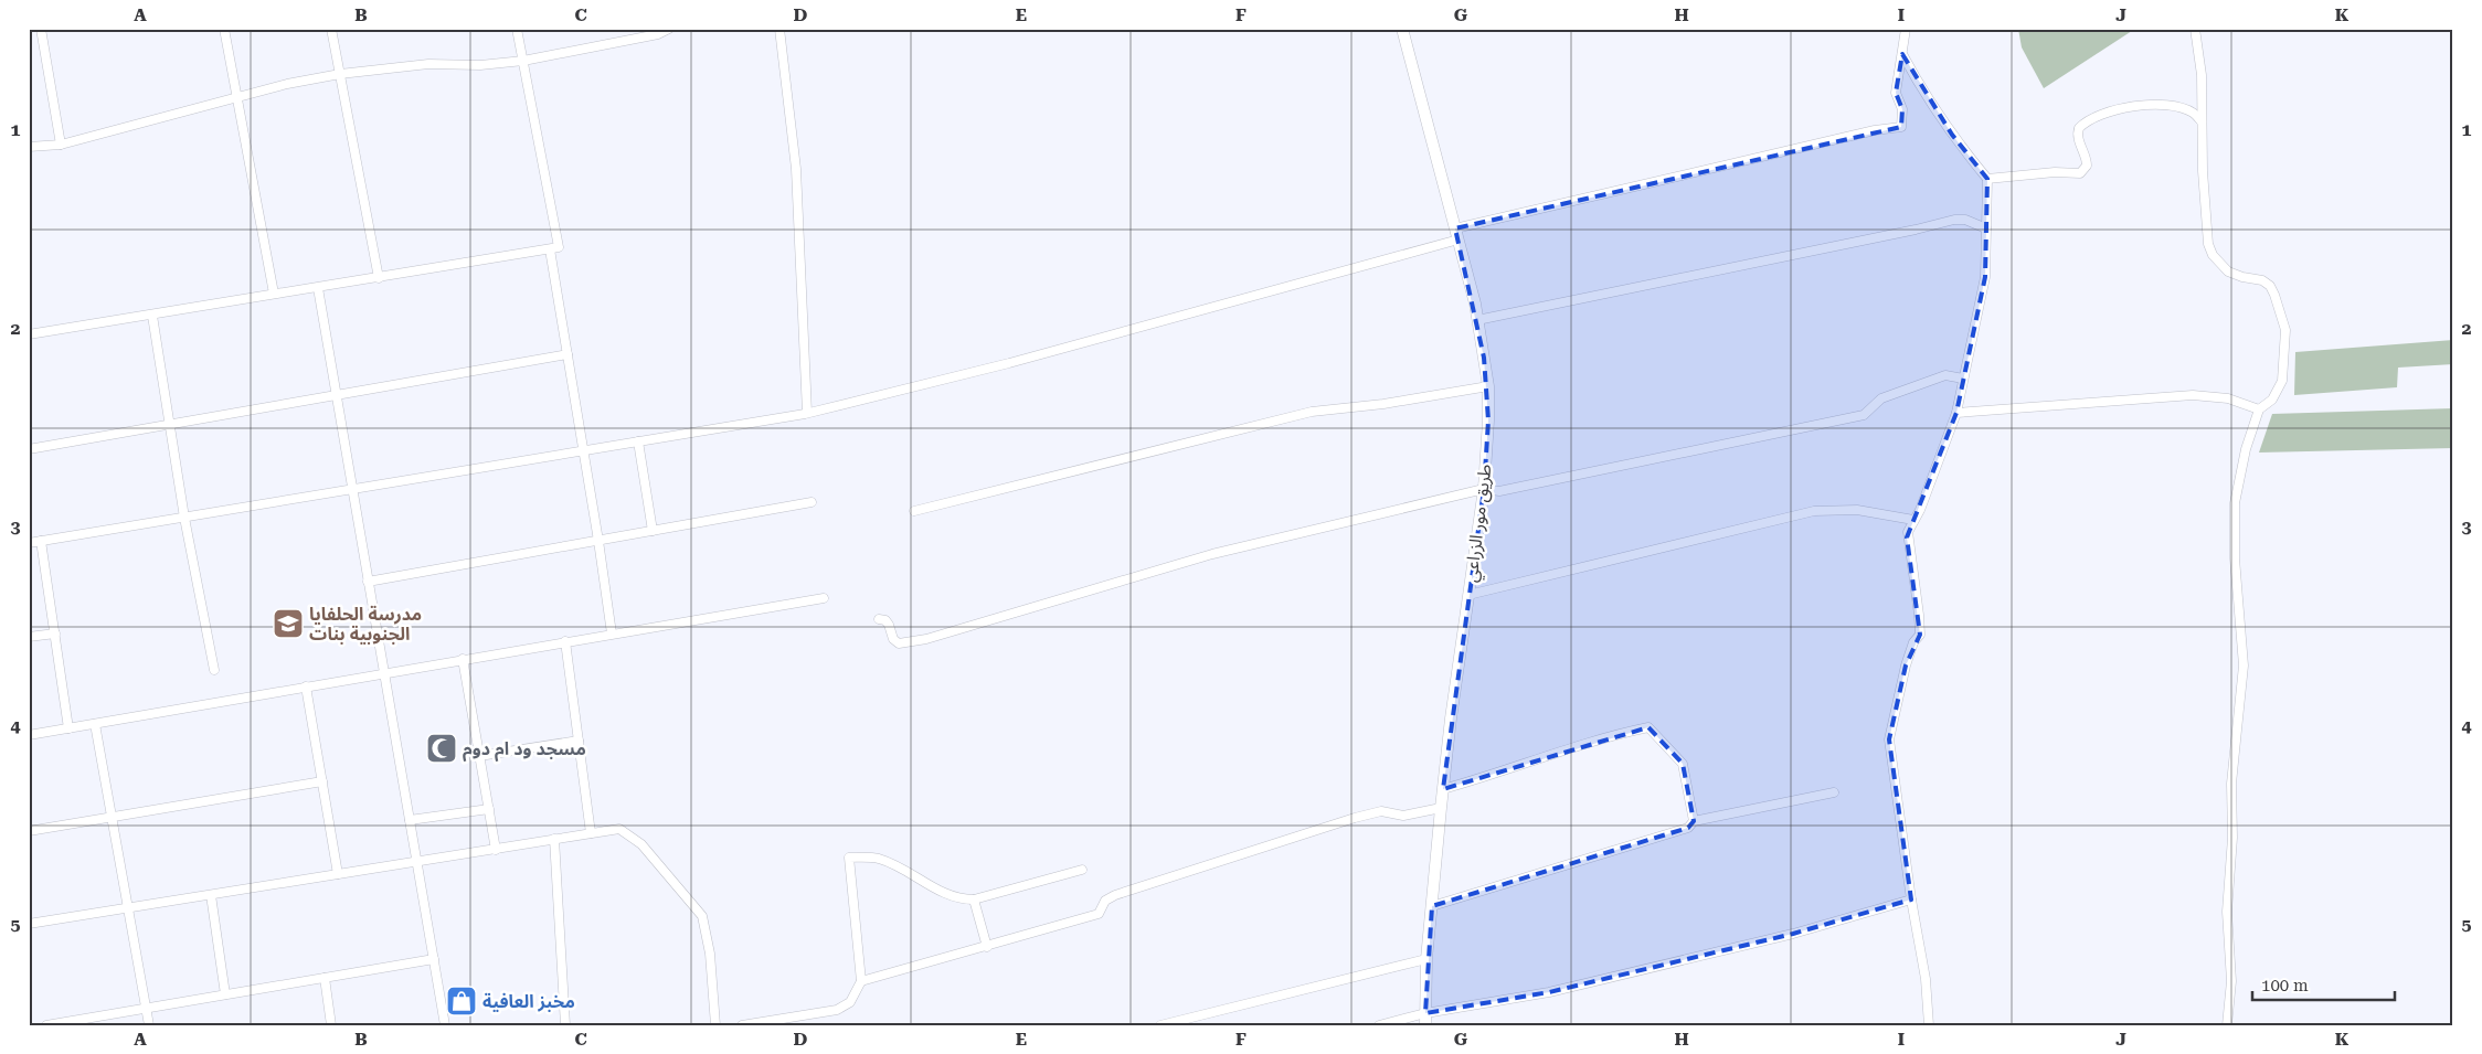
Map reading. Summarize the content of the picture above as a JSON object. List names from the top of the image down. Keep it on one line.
{"streets":{"street":["طريق مور الزراعي"]},"places":{"school or university":["مدرسة الحلفايا الجنوبية بنات"],"mosque":["مسجد ود ام دوم"],"shop":["مخبز العافية"]},"scale_bar":"100 m","grid":{"columns":["A","B","C","D","E","F","G","H","I","J","K"],"rows":["1","2","3","4","5"]}}
